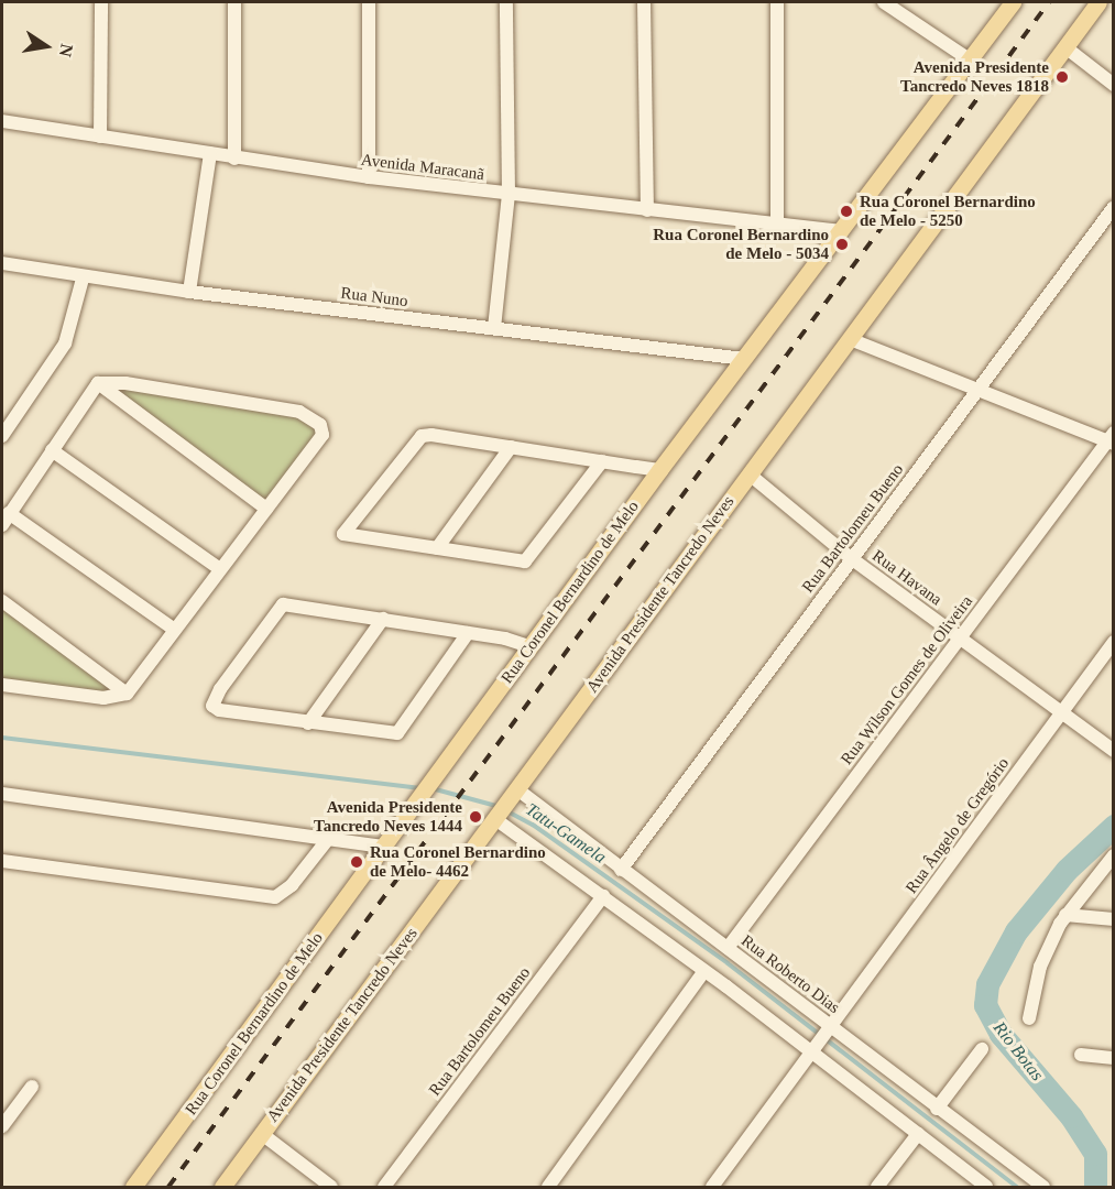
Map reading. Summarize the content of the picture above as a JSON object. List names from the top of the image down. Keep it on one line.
{"streets":{"main road":["Rua Coronel Bernardino de Melo","Avenida Presidente Tancredo Neves"],"street":["Avenida Maracanã","Rua Nuno","Rua Bartolomeu Bueno","Rua Havana","Rua Wilson Gomes de Oliveira","Rua Ângelo de Gregório","Rua Roberto Dias"]},"crossings":[["Avenida Maracanã","Rua Coronel Bernardino de Melo"],["Rua Nuno","Rua Coronel Bernardino de Melo"],["Rua Bartolomeu Bueno","Rua Havana"],["Rua Bartolomeu Bueno","Rua Roberto Dias"],["Rua Havana","Avenida Presidente Tancredo Neves"],["Rua Havana","Rua Wilson Gomes de Oliveira"],["Rua Havana","Rua Ângelo de Gregório"],["Avenida Presidente Tancredo Neves","Rua Roberto Dias"],["Rua Wilson Gomes de Oliveira","Rua Roberto Dias"],["Rua Ângelo de Gregório","Rua Roberto Dias"]],"water":["Tatu-Gamela","Rio Botas"],"places":["Avenida Presidente Tancredo Neves 1818","Rua Coronel Bernardino de Melo - 5250","Rua Coronel Bernardino de Melo - 5034","Avenida Presidente Tancredo Neves 1444","Rua Coronel Bernardino de Melo- 4462"],"north":"right"}
